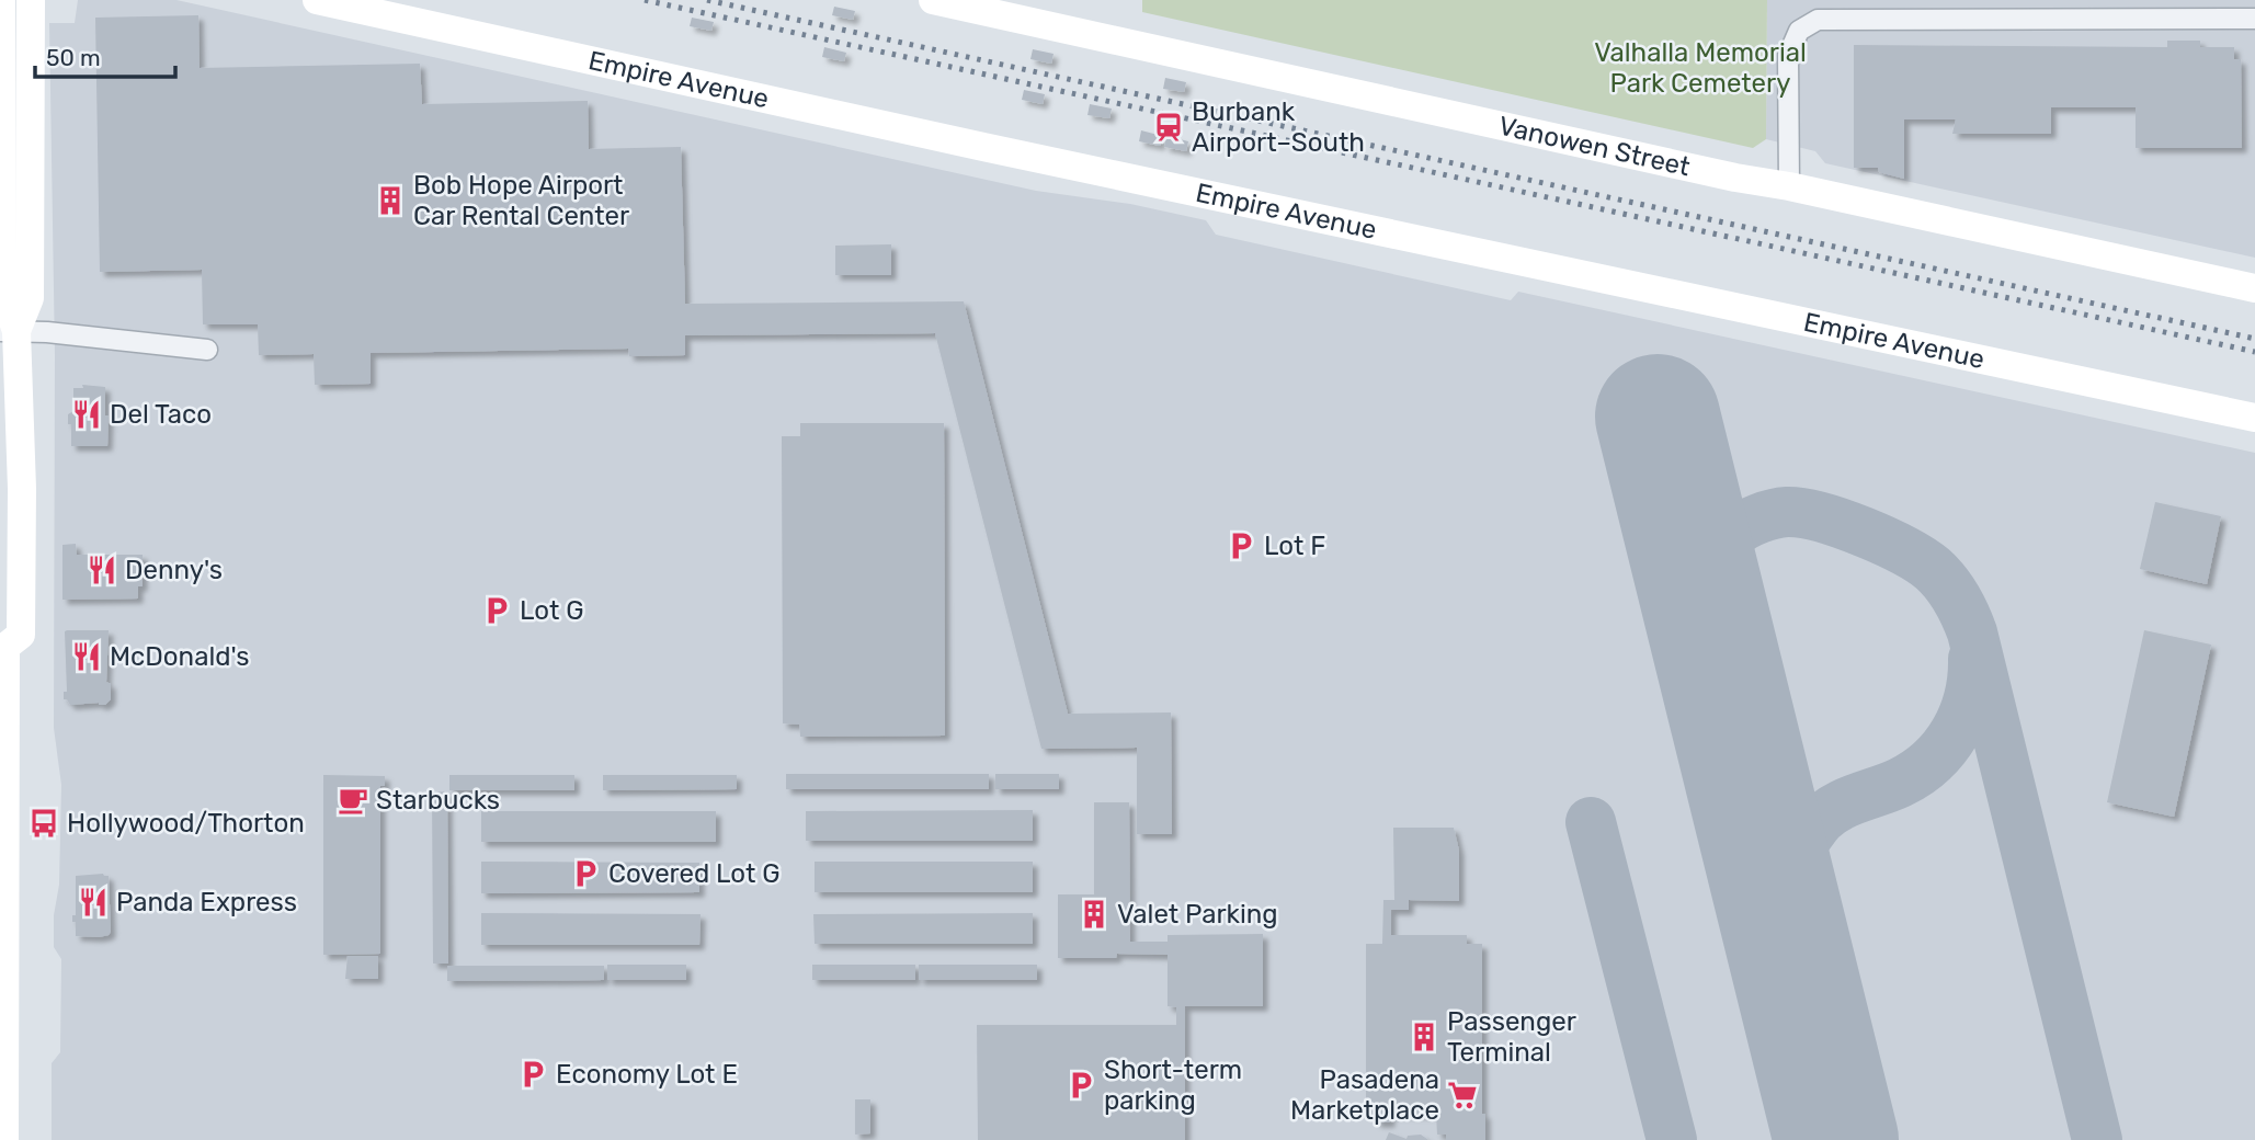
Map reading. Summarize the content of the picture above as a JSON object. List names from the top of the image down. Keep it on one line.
{"streets":{"main road":["Empire Avenue","Vanowen Street"]},"parks":["Valhalla Memorial Park Cemetery"],"places":{"station":["Burbank Airport–South"],"building":["Bob Hope Airport Car Rental Center","Valet Parking","Passenger Terminal"],"restaurant":["Del Taco","Denny's","McDonald's","Panda Express"],"parking":["Lot F","Lot G","Covered Lot G","Economy Lot E","Short-term parking"],"cafe":["Starbucks"],"bus stop":["Hollywood/Thorton"],"supermarket":["Pasadena Marketplace"]},"scale_bar":"50 m"}
